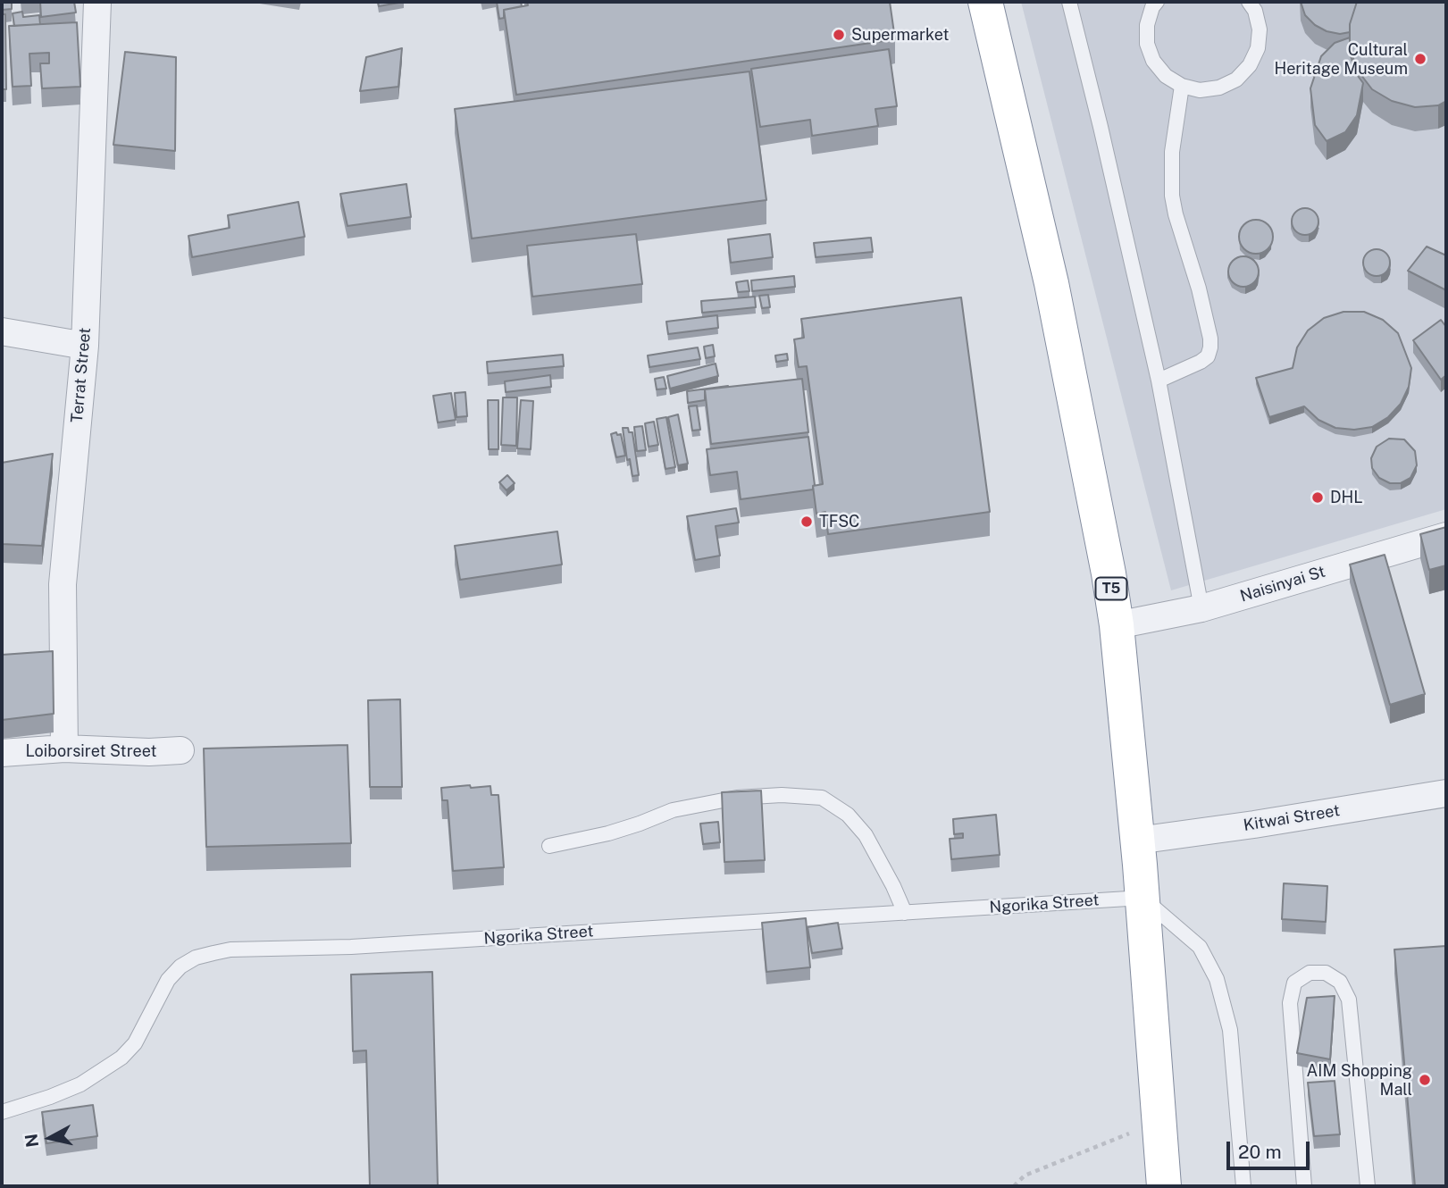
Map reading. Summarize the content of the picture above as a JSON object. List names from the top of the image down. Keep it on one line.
{"streets":{"highway":["T5"],"street":["Terrat Street","Naisinyai St","Loiborsiret Street","Kitwai Street"],"lane":["Ngorika Street"]},"crossings":[["Terrat Street","Loiborsiret Street"],["Naisinyai St","T5"],["T5","Kitwai Street"],["T5","Ngorika Street"]],"places":["Supermarket","Cultural Heritage Museum","DHL","TFSC","AIM Shopping Mall"],"scale_bar":"20 m","north":"left"}
